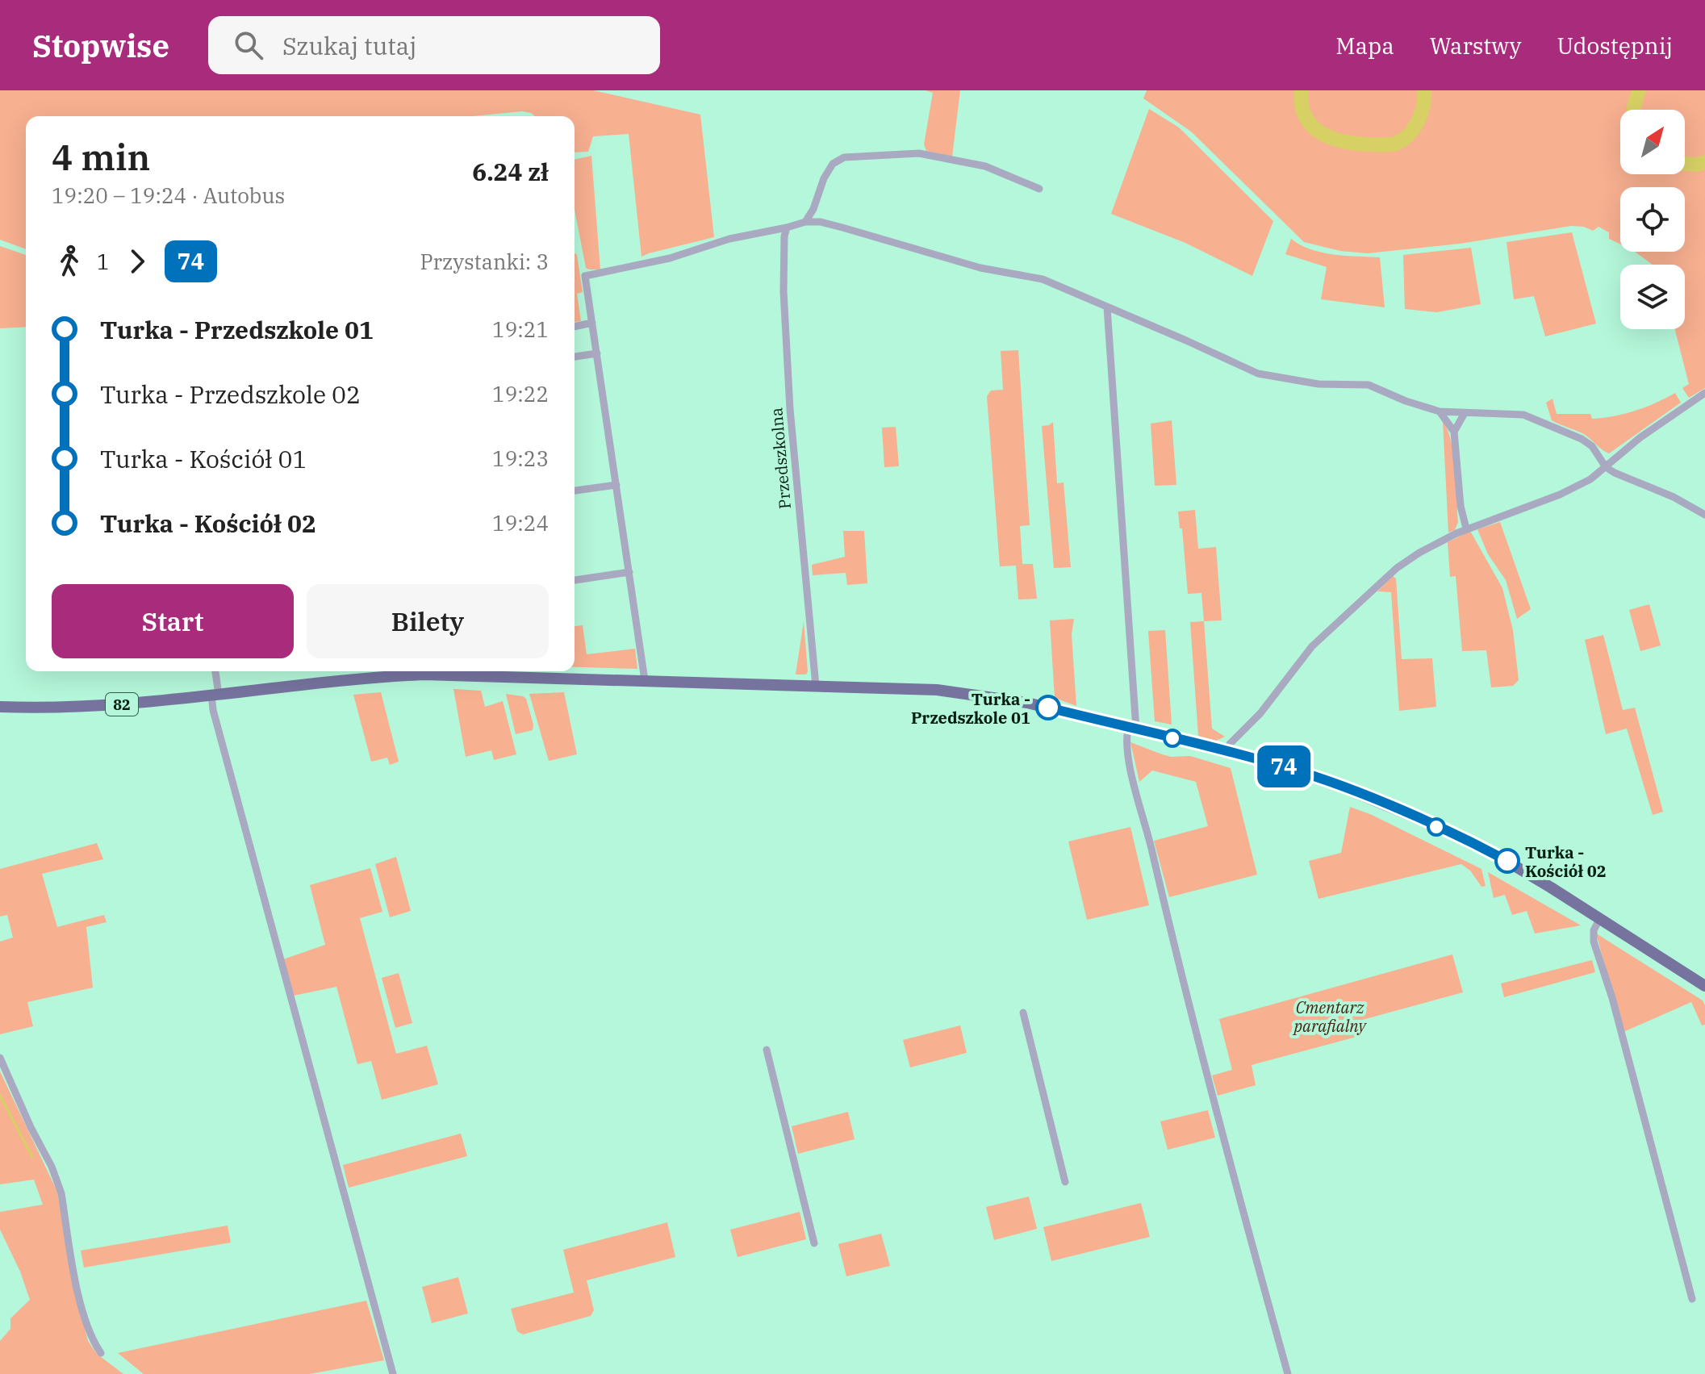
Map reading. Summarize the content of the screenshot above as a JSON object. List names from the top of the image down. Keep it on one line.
{"streets":{"main road":["82"],"street":["Przedszkolna"]},"crossings":[["Przedszkolna","82"]],"parks":["Cmentarz parafialny"],"places":["Turka - Przedszkole 01","Turka - Kościół 02"],"lines":["bus line 74"],"north":"top right","page":{"header":"Stopwise","search":"Szukaj tutaj","nav":["Mapa","Warstwy","Udostępnij"],"on_map":"74","heading":["4 min","19:20 – 19:24 · Autobus","6.24 zł"],"legs":["1","74","Przystanki: 3"],"list":[{"name":"Turka - Przedszkole 01","value":"19:21"},{"name":"Turka - Przedszkole 02","value":"19:22"},{"name":"Turka - Kościół 01","value":"19:23"},{"name":"Turka - Kościół 02","value":"19:24"}],"buttons":["Start","Bilety"]}}
